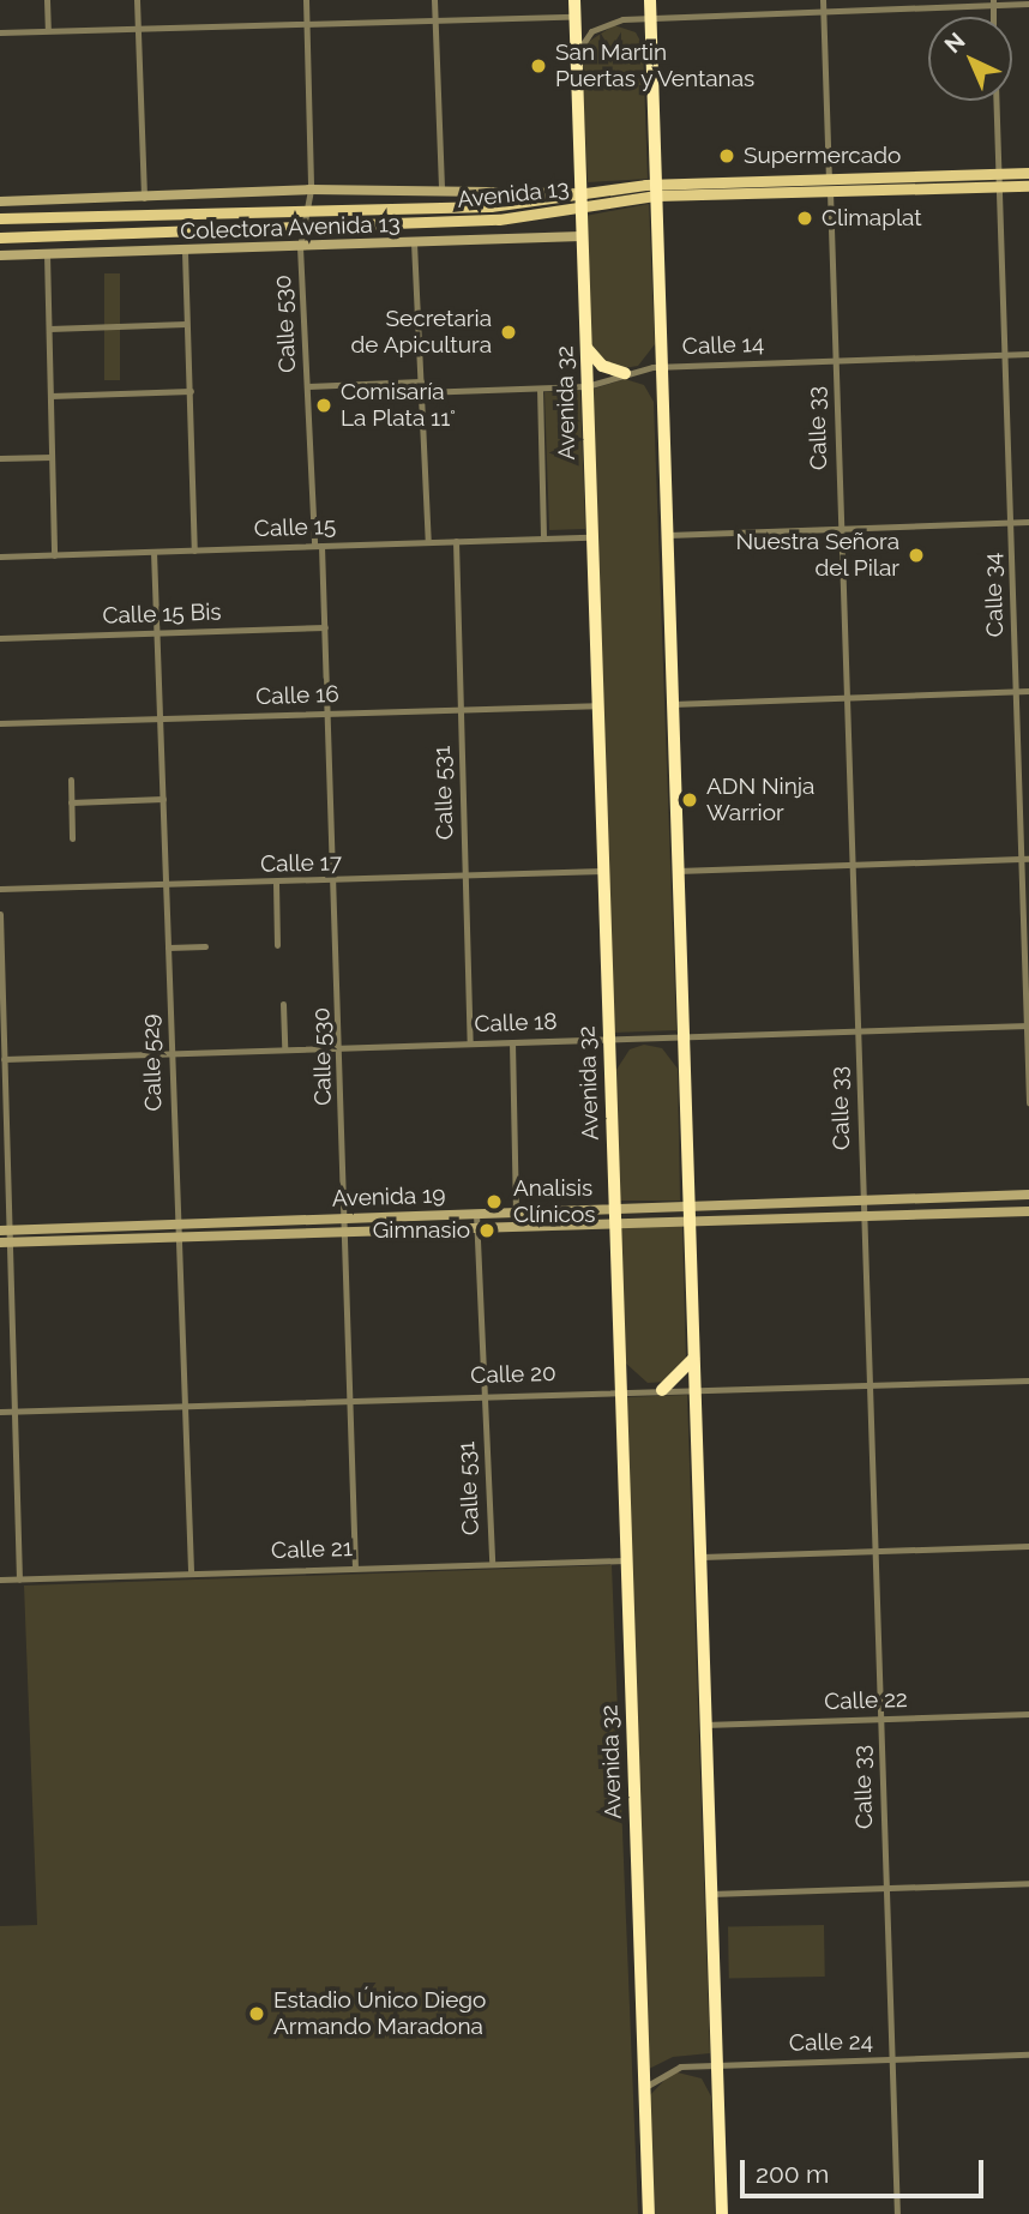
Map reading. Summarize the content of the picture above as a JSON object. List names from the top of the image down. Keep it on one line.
{"streets":{"highway":["Avenida 32"],"main road":["Avenida 13","Colectora Avenida 13","Avenida 19"],"street":["Calle 530","Calle 14","Calle 33","Calle 15","Calle 34","Calle 15 Bis","Calle 16","Calle 531","Calle 17","Calle 18","Calle 529","Calle 20","Calle 21","Calle 22","Calle 24"]},"crossings":[["Avenida 13","Colectora Avenida 13"],["Avenida 13","Calle 530"],["Avenida 13","Avenida 32"],["Avenida 13","Calle 33"],["Avenida 13","Calle 34"],["Colectora Avenida 13","Calle 530"],["Colectora Avenida 13","Avenida 32"],["Calle 530","Calle 15"],["Calle 530","Calle 15 Bis"],["Calle 530","Calle 16"],["Calle 530","Calle 17"],["Calle 530","Calle 18"],["Calle 530","Avenida 19"],["Calle 530","Calle 20"],["Calle 530","Calle 21"],["Calle 14","Avenida 32"],["Calle 14","Calle 33"],["Calle 14","Calle 34"],["Avenida 32","Calle 15"],["Avenida 32","Calle 16"],["Avenida 32","Calle 17"],["Avenida 32","Calle 18"],["Avenida 32","Avenida 19"],["Avenida 32","Calle 20"],["Avenida 32","Calle 21"],["Avenida 32","Calle 24"],["Calle 33","Calle 18"],["Calle 33","Avenida 19"],["Calle 33","Calle 20"],["Calle 33","Calle 22"],["Calle 33","Calle 24"],["Calle 15","Calle 531"],["Calle 15","Calle 529"],["Calle 34","Calle 18"],["Calle 15 Bis","Calle 529"],["Calle 16","Calle 531"],["Calle 16","Calle 529"],["Calle 531","Calle 17"],["Calle 531","Calle 18"],["Calle 531","Avenida 19"],["Calle 531","Calle 20"],["Calle 531","Calle 21"],["Calle 17","Calle 529"],["Calle 18","Calle 529"],["Calle 529","Avenida 19"],["Calle 529","Calle 20"],["Calle 529","Calle 21"]],"places":["San Martin Puertas y Ventanas","Supermercado","Climaplat","Secretaria de Apicultura","Comisaría La Plata 11°","Nuestra Señora del Pilar","ADN Ninja Warrior","Analisis Clínicos","Gimnasio","Estadio Único Diego Armando Maradona"],"scale_bar":"200 m","north":"top left"}
